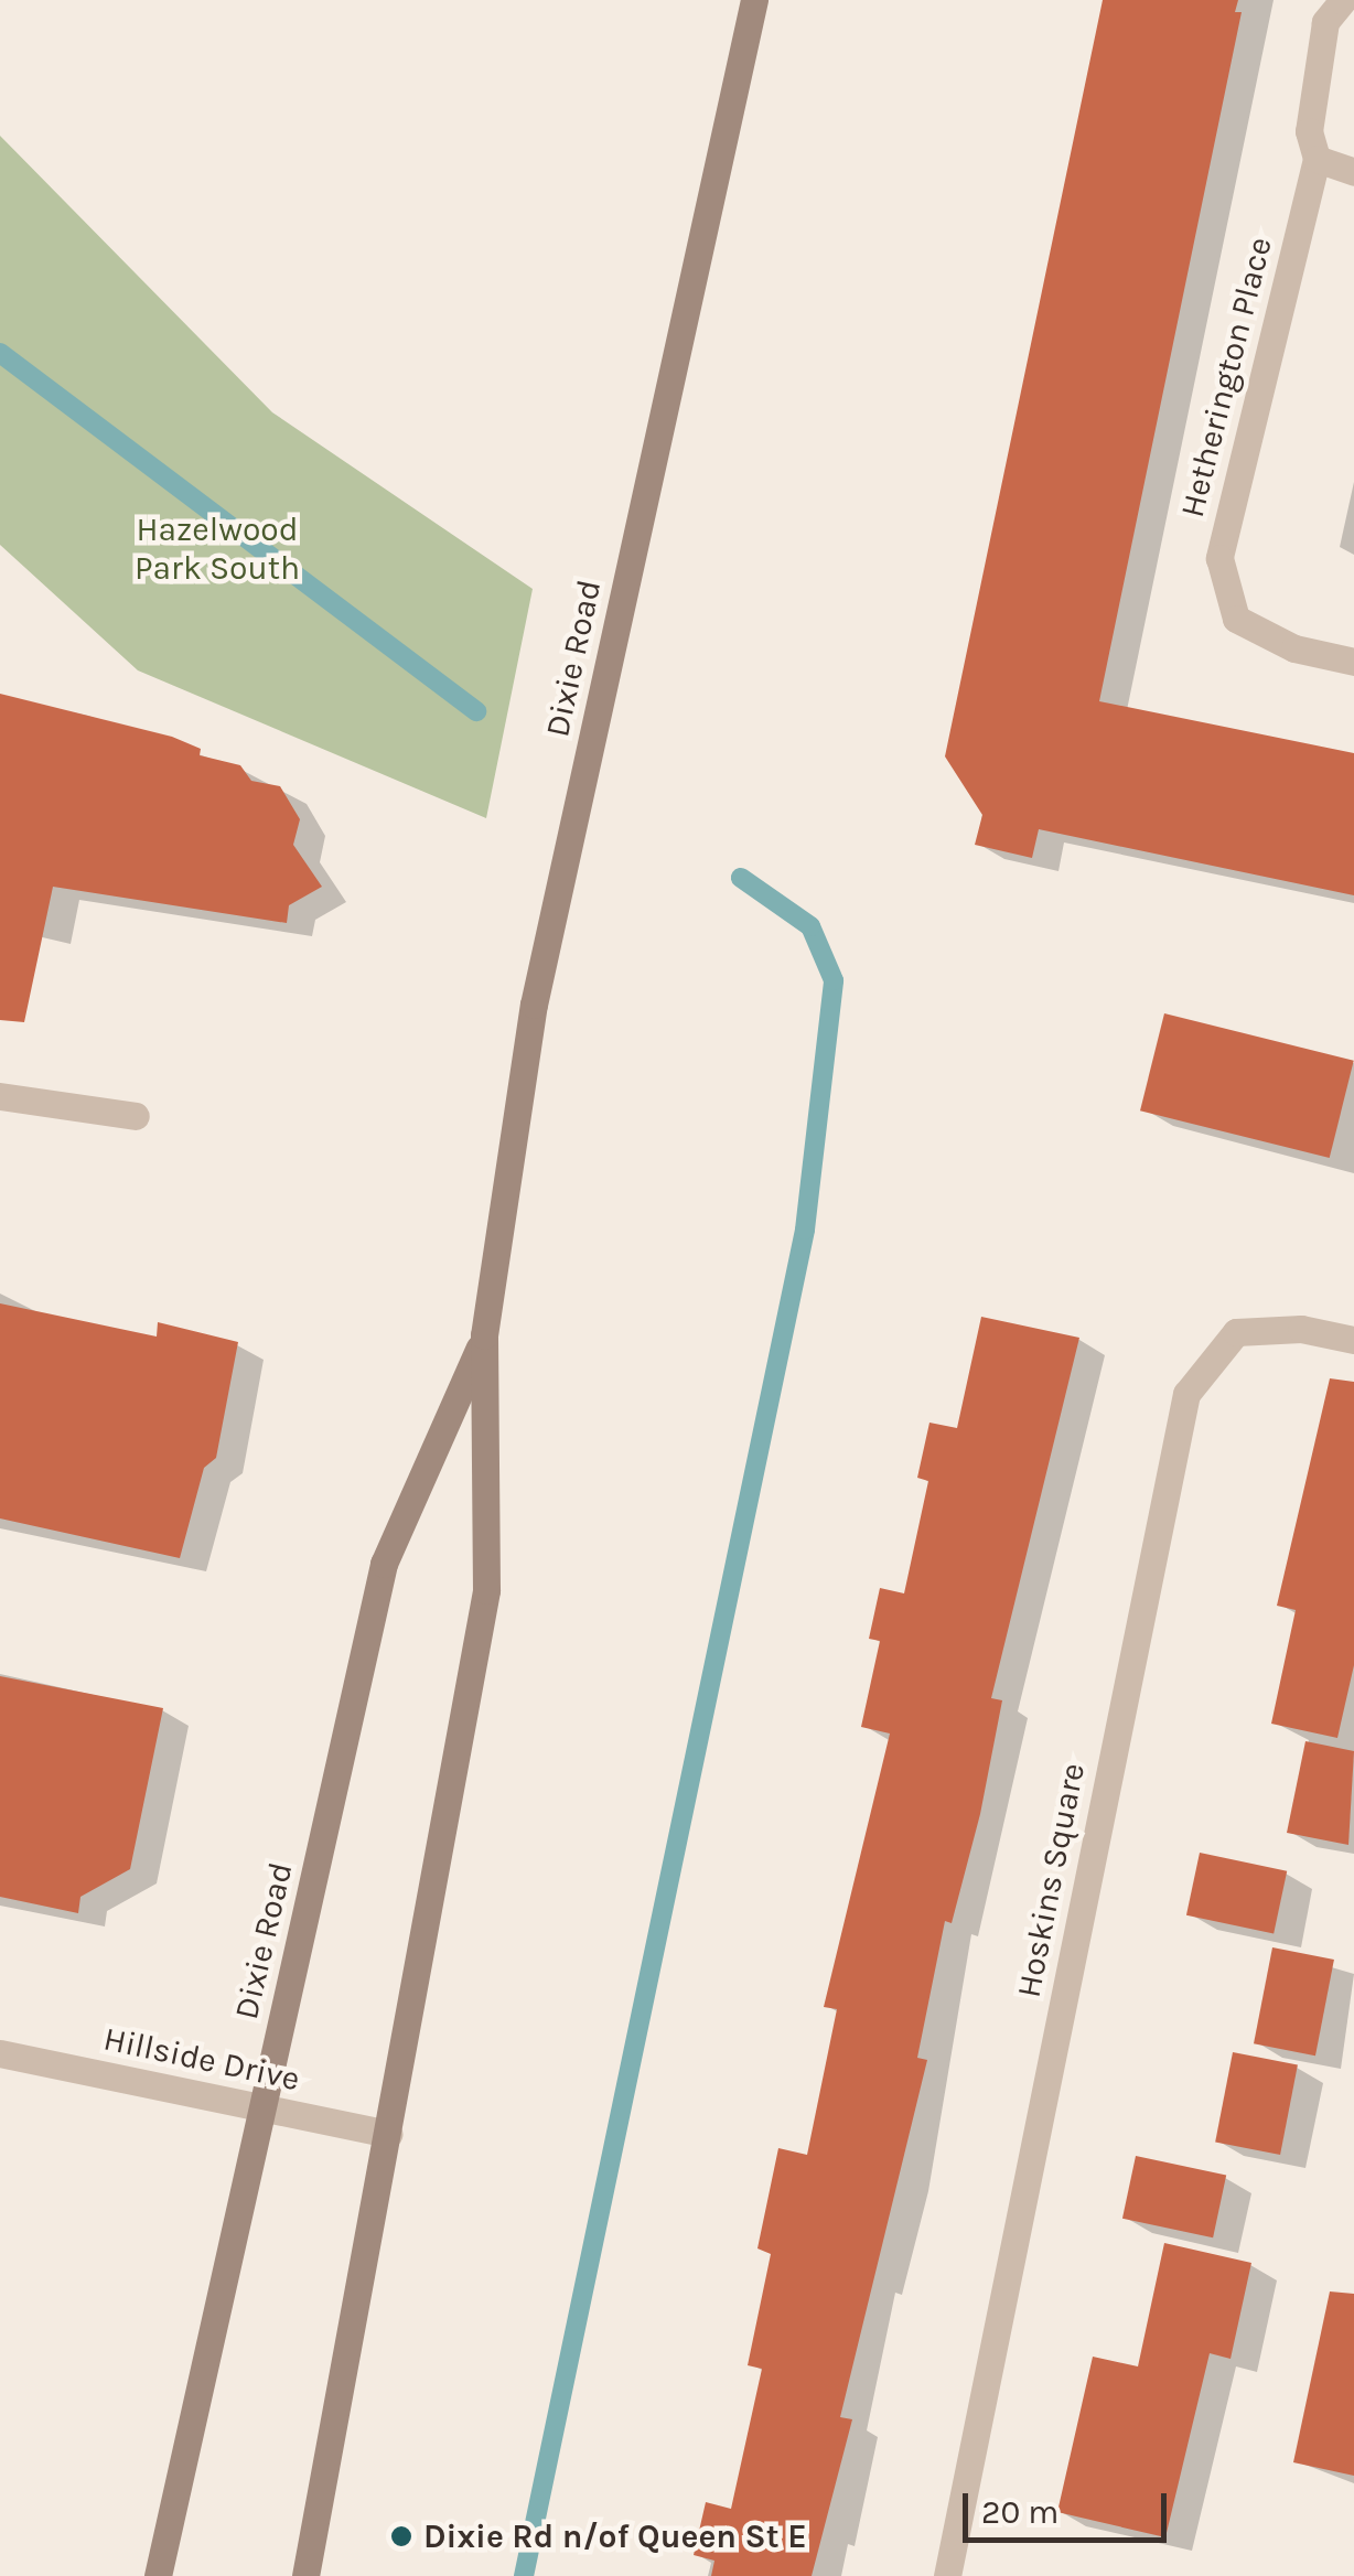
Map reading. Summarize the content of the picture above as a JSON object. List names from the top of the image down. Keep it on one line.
{"streets":{"main road":["Dixie Road"],"street":["Hetherington Place","Hoskins Square","Hillside Drive"]},"crossings":[["Dixie Road","Hillside Drive"]],"parks":["Hazelwood Park South"],"places":["Dixie Rd n/of Queen St E"],"scale_bar":"20 m"}
